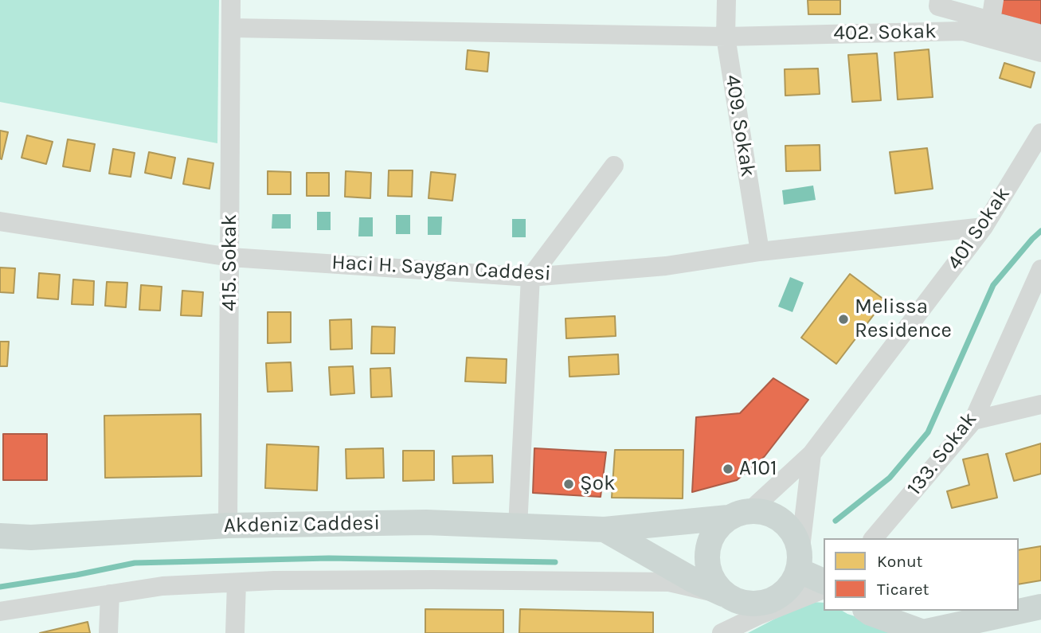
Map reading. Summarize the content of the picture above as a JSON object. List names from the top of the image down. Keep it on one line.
{"streets":{"main road":["Akdeniz Caddesi"],"street":["402. Sokak","409. Sokak","401 Sokak","415. Sokak","Haci H. Saygan Caddesi","133. Sokak"]},"crossings":[["402. Sokak","409. Sokak"],["402. Sokak","415. Sokak"],["409. Sokak","Haci H. Saygan Caddesi"],["401 Sokak","Haci H. Saygan Caddesi"],["401 Sokak","Akdeniz Caddesi"],["415. Sokak","Haci H. Saygan Caddesi"],["415. Sokak","Akdeniz Caddesi"]],"places":["Melissa Residence","A101","Şok"],"legend":["Konut","Ticaret"]}
